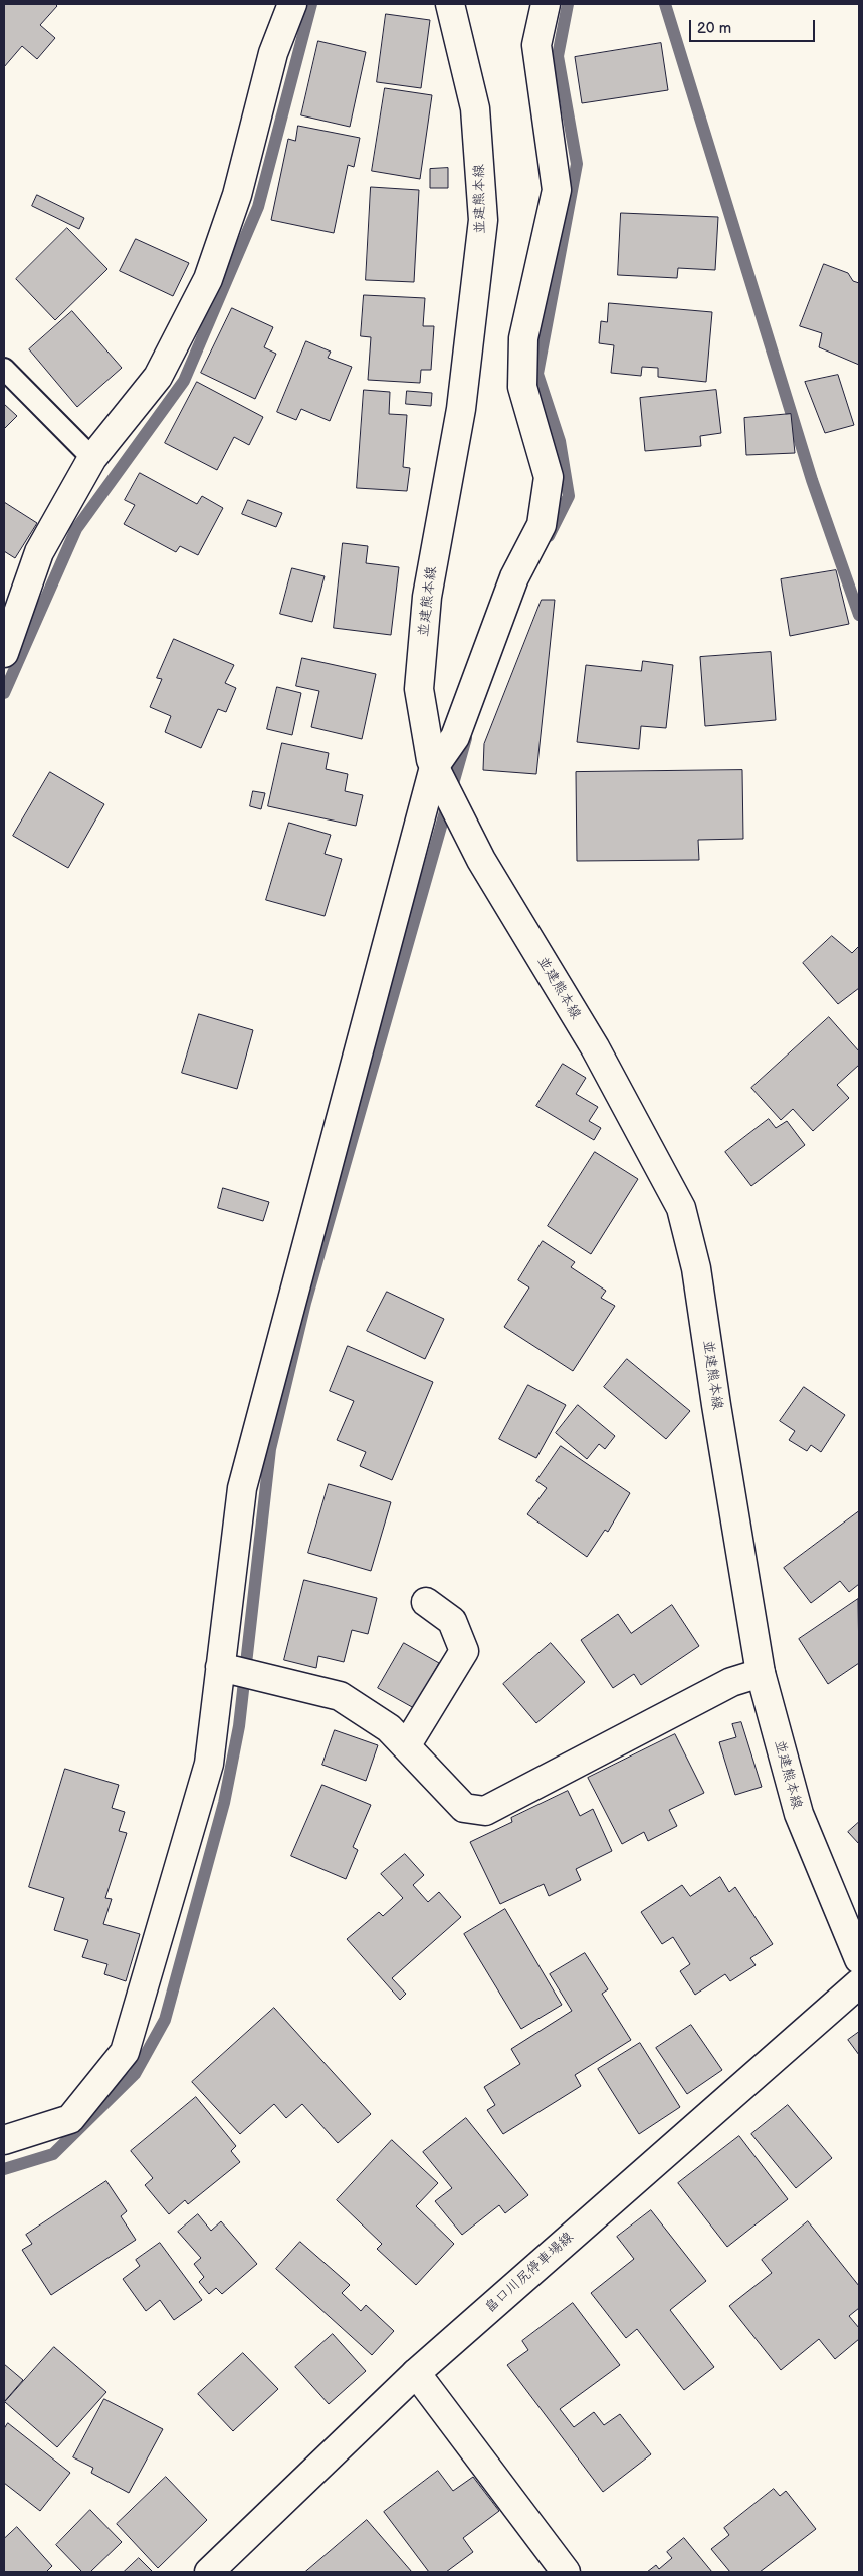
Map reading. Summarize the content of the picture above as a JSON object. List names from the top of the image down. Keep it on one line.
{"streets":{"street":["並建熊本線","畠口川尻停車場線"]},"scale_bar":"20 m"}
